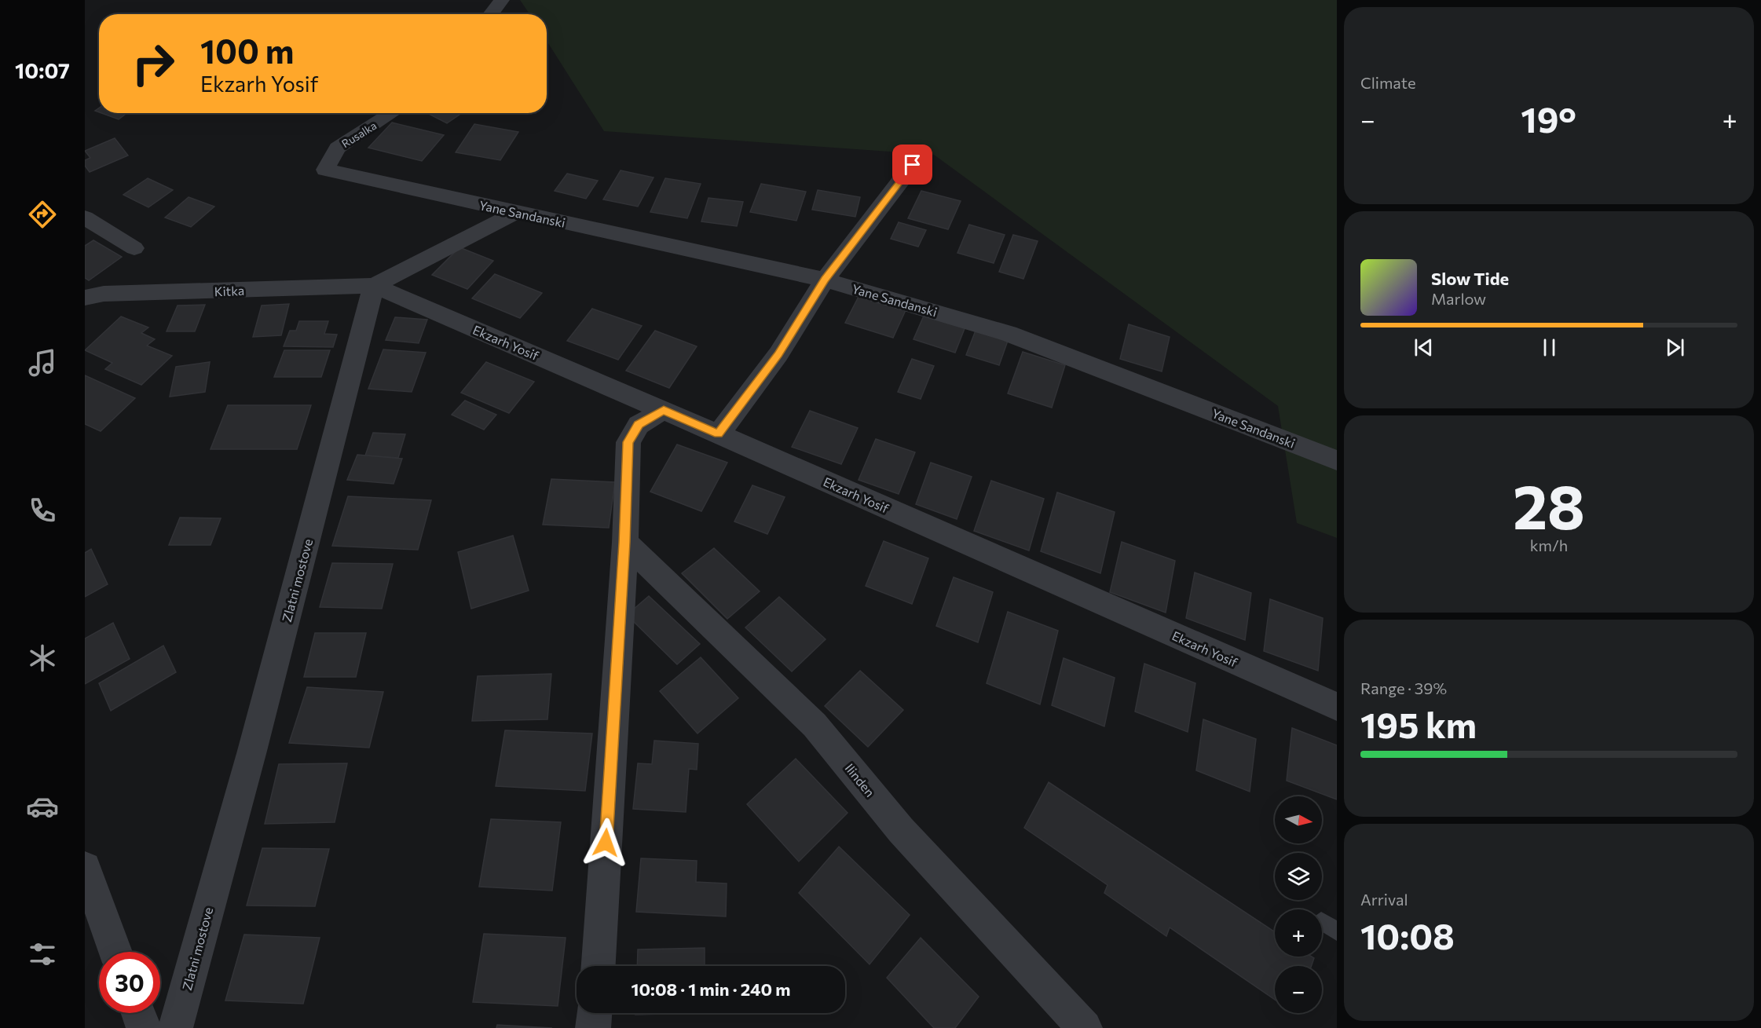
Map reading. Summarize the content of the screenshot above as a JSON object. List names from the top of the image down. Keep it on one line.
{"streets":{"street":["Rusalka","Yane Sandanski","Kitka","Ekzarh Yosif","Zlatni mostove","Ilinden"]},"crossings":[["Rusalka","Yane Sandanski"],["Kitka","Ekzarh Yosif"],["Kitka","Zlatni mostove"],["Ekzarh Yosif","Zlatni mostove"]],"north":"right","page":{"tabs":"10:07","tile":["Climate",["28","km/h"],["Range · 39%","195 km"],["Arrival","10:08"]],"turn":["100 m","Ekzarh Yosif"],"heat":["−","19°","+"],"song":["Slow Tide","Marlow"],"map_buttons":["+","−"],"limit":"30","trip":"10:08 · 1 min · 240 m"}}
